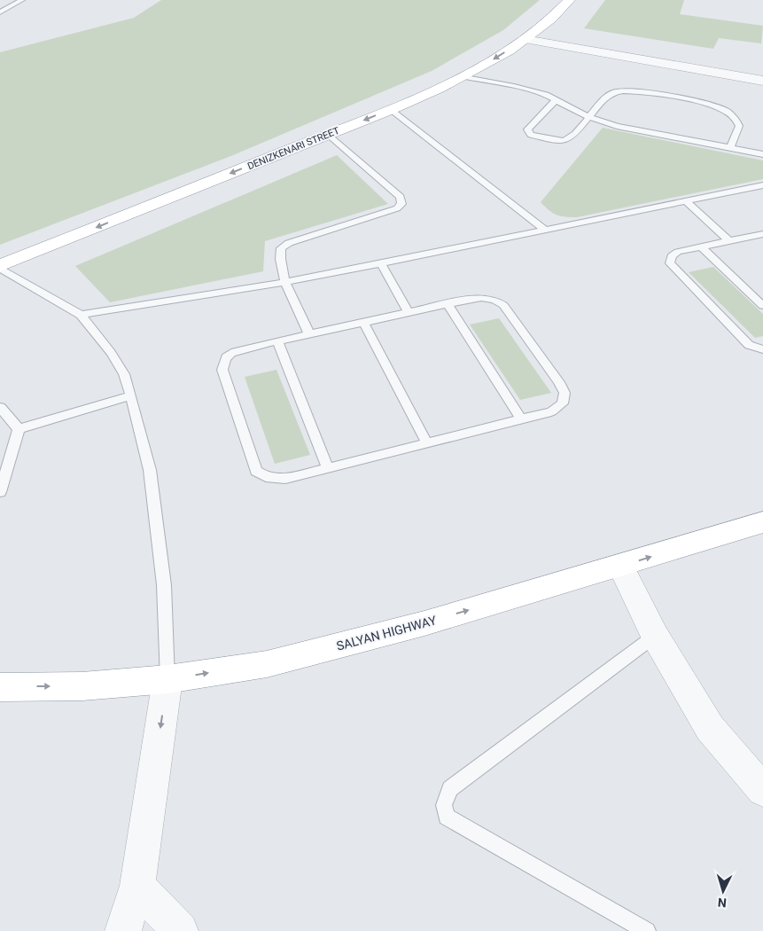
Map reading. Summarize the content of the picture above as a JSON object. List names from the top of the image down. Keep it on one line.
{"streets":{"highway":["DENIZKENARI STREET","SALYAN HIGHWAY"]},"one_way":["DENIZKENARI STREET","SALYAN HIGHWAY"],"north":"bottom"}
